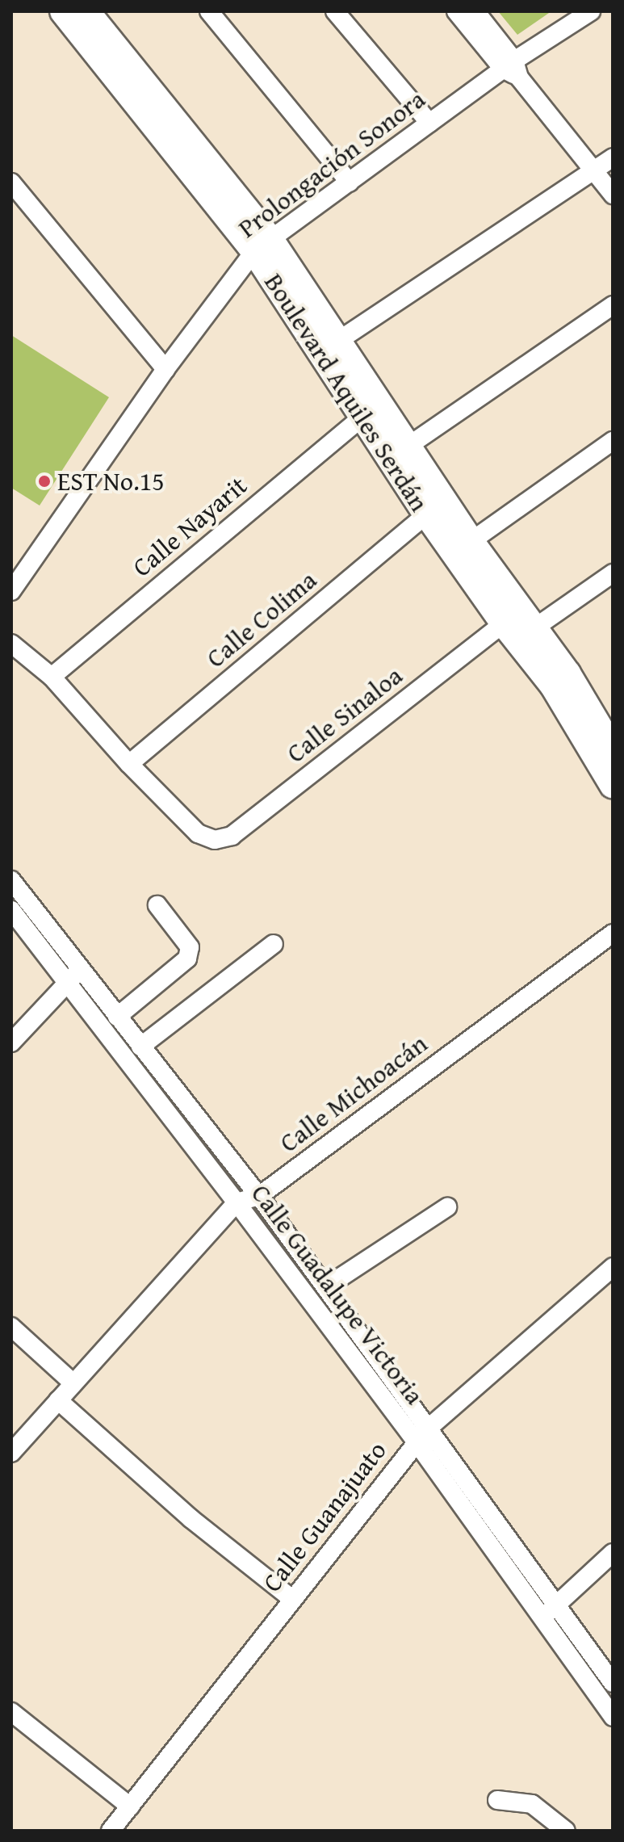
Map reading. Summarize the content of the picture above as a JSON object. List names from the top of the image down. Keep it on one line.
{"streets":{"street":["Prolongación Sonora","Boulevard Aquiles Serdán","Calle Nayarit","Calle Colima","Calle Sinaloa","Calle Michoacán","Calle Guadalupe Victoria","Calle Guanajuato"]},"crossings":[["Prolongación Sonora","Boulevard Aquiles Serdán"],["Boulevard Aquiles Serdán","Calle Nayarit"],["Boulevard Aquiles Serdán","Calle Colima"],["Boulevard Aquiles Serdán","Calle Sinaloa"],["Calle Colima","Calle Sinaloa"],["Calle Michoacán","Calle Guadalupe Victoria"],["Calle Guadalupe Victoria","Calle Guanajuato"]],"places":["EST No.15"]}
